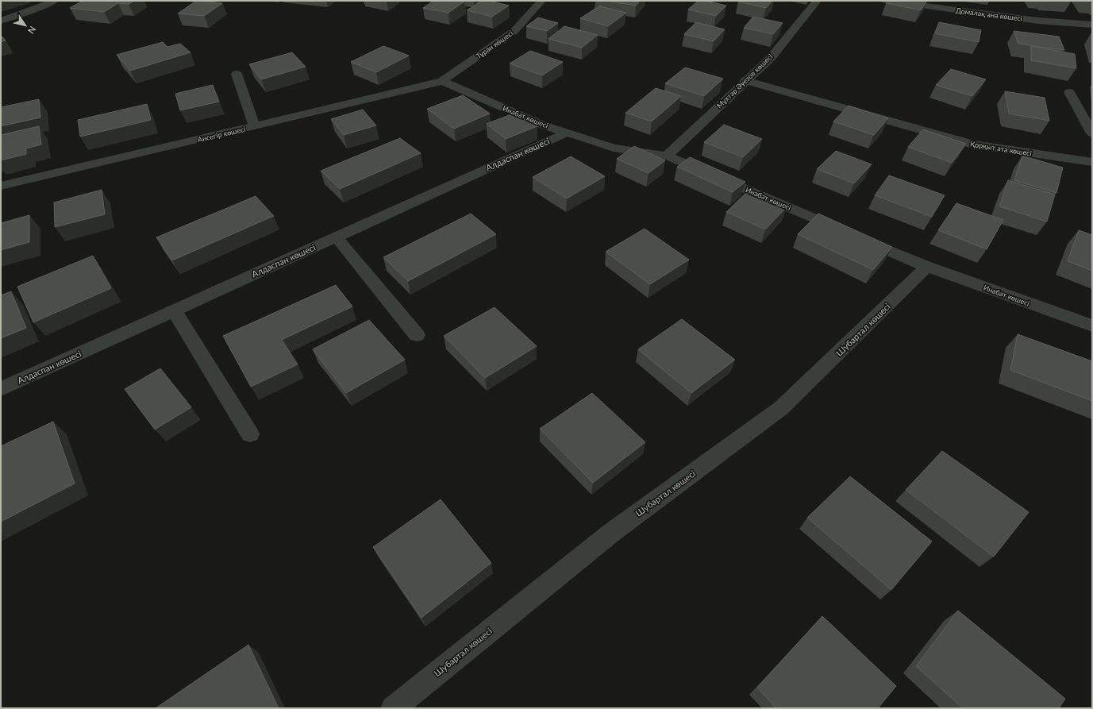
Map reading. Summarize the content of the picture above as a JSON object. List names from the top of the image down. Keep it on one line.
{"streets":{"street":["Домалақ ана көшесі","Тұран көшесі","Мұхтар Әуезов көшесі","Инабат көшесі","Ансегір көшесі","Қорқыт ата көшесі","Алдаспан көшесі","Шубартал көшесі"]},"crossings":[["Тұран көшесі","Инабат көшесі"],["Тұран көшесі","Ансегір көшесі"],["Мұхтар Әуезов көшесі","Инабат көшесі"],["Мұхтар Әуезов көшесі","Қорқыт ата көшесі"],["Инабат көшесі","Ансегір көшесі"],["Инабат көшесі","Алдаспан көшесі"],["Инабат көшесі","Шубартал көшесі"]],"north":"bottom right"}
